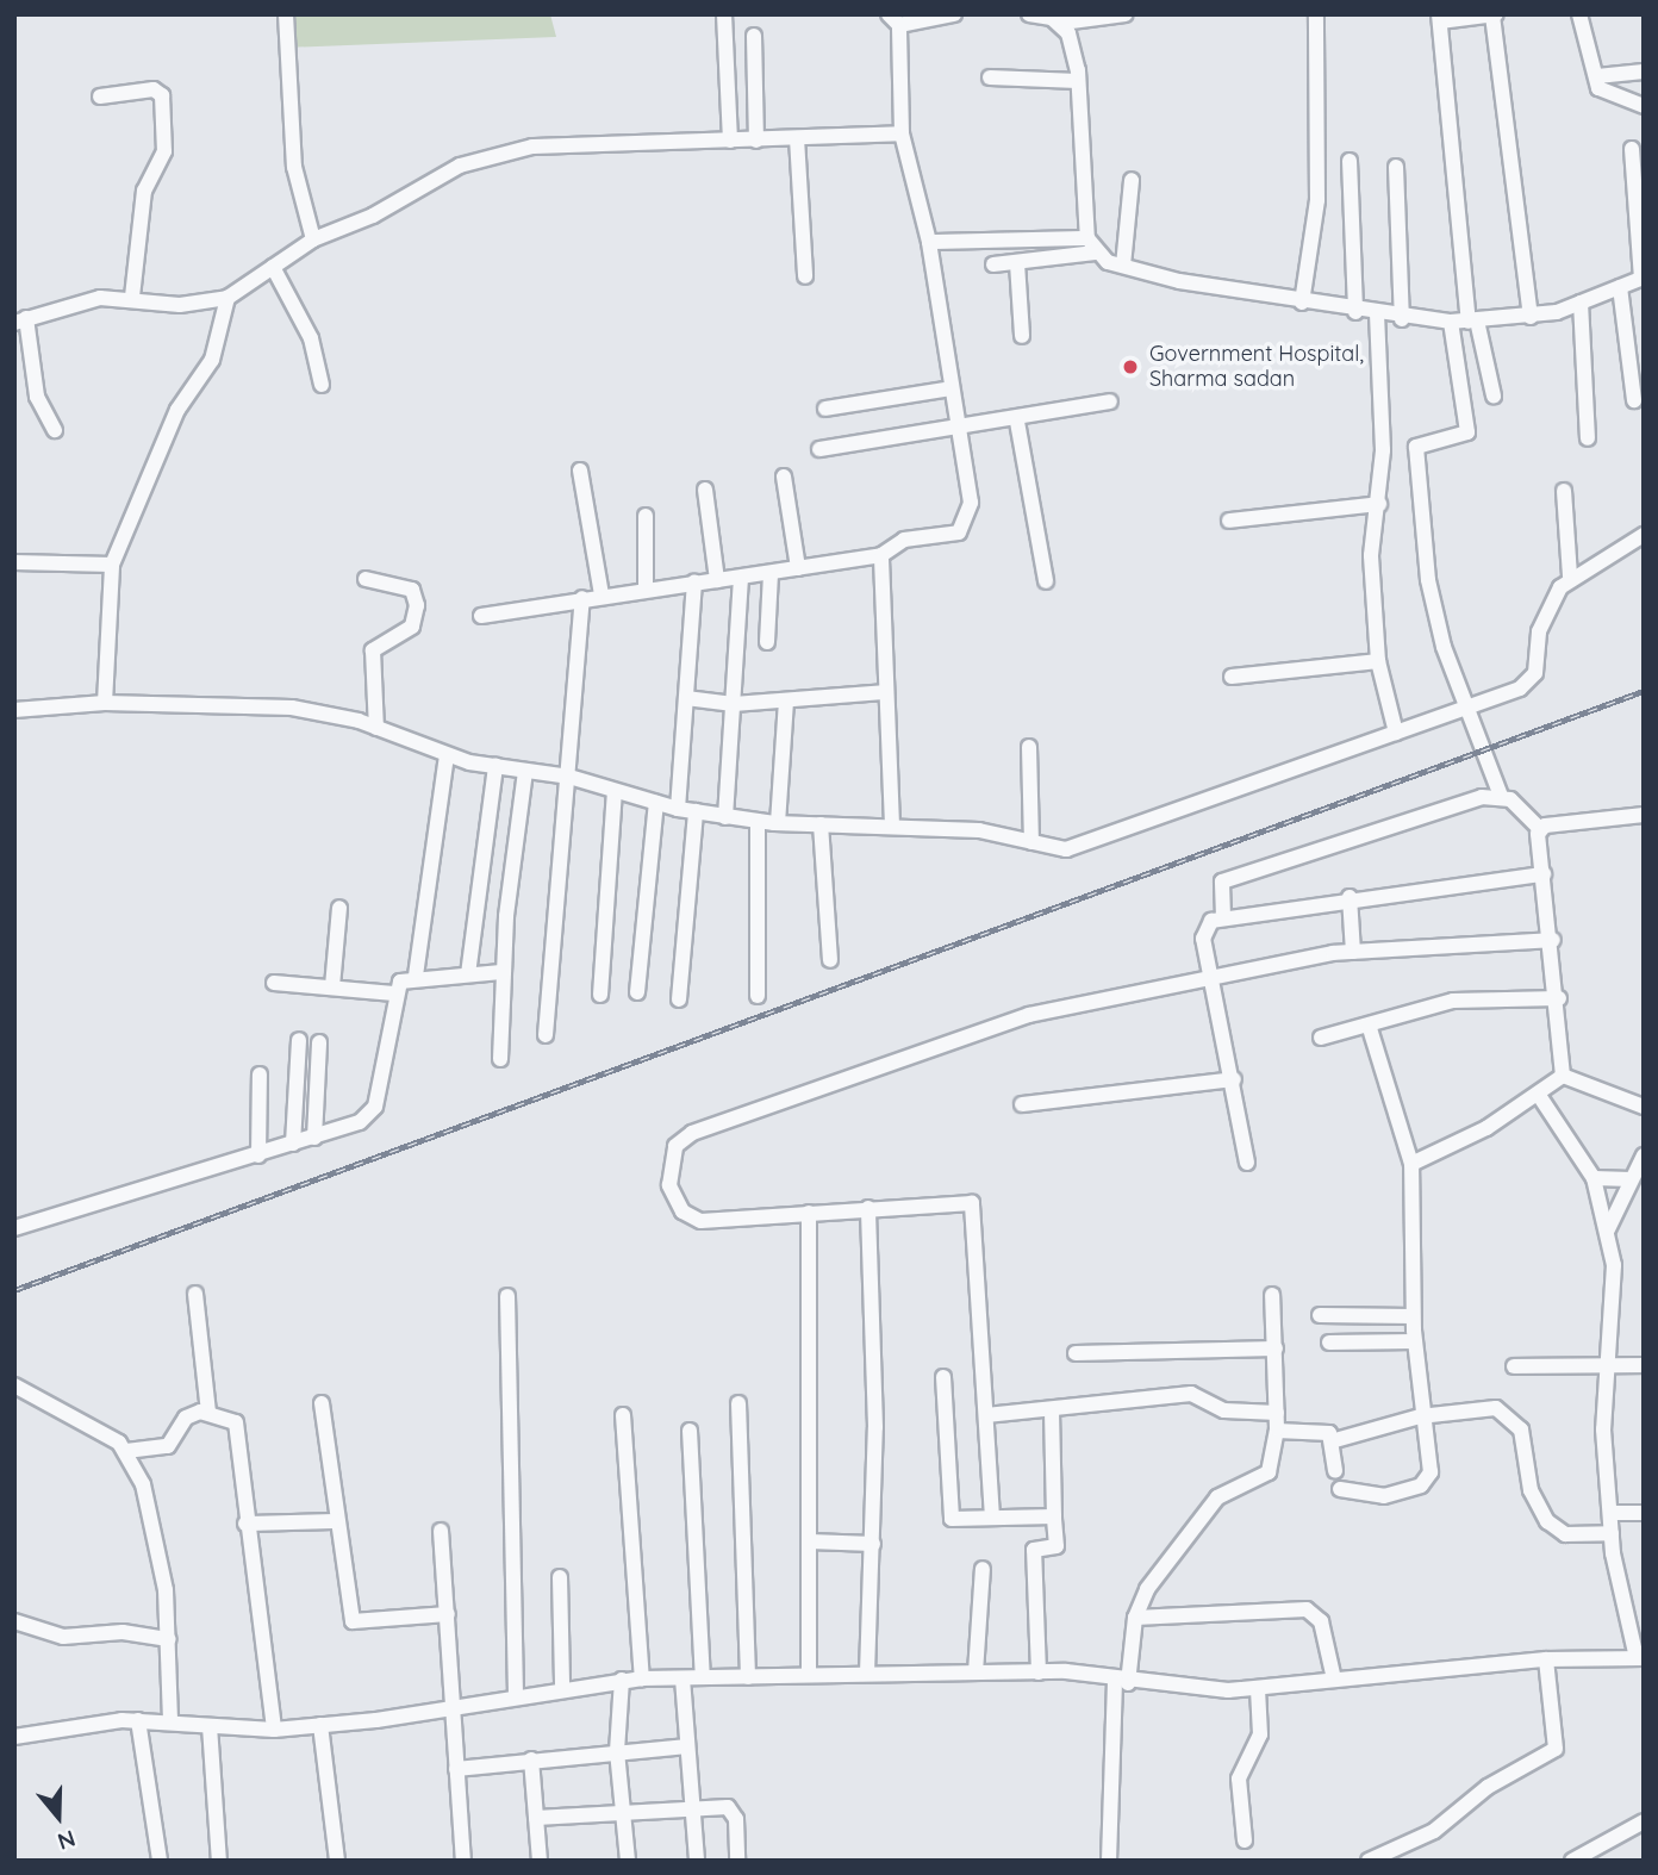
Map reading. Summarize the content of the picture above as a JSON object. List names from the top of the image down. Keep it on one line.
{"places":["Government Hospital, Sharma sadan"],"north":"bottom"}
